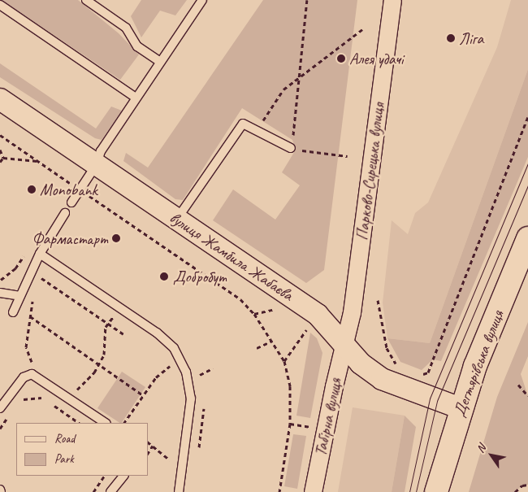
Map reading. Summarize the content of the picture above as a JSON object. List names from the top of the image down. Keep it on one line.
{"streets":{"main road":["Дегтярівська вулиця"],"street":["Парково-Сирецька вулиця","вулиця Жамбила Жабаєва","Табірна вулиця"]},"crossings":[["Парково-Сирецька вулиця","вулиця Жамбила Жабаєва"],["Парково-Сирецька вулиця","Табірна вулиця"],["вулиця Жамбила Жабаєва","Дегтярівська вулиця"],["вулиця Жамбила Жабаєва","Табірна вулиця"]],"places":["Ліга","Алея удачі","Monobank","Фармастарт","Добробут"],"legend":["Road","Park"],"north":"top left"}
